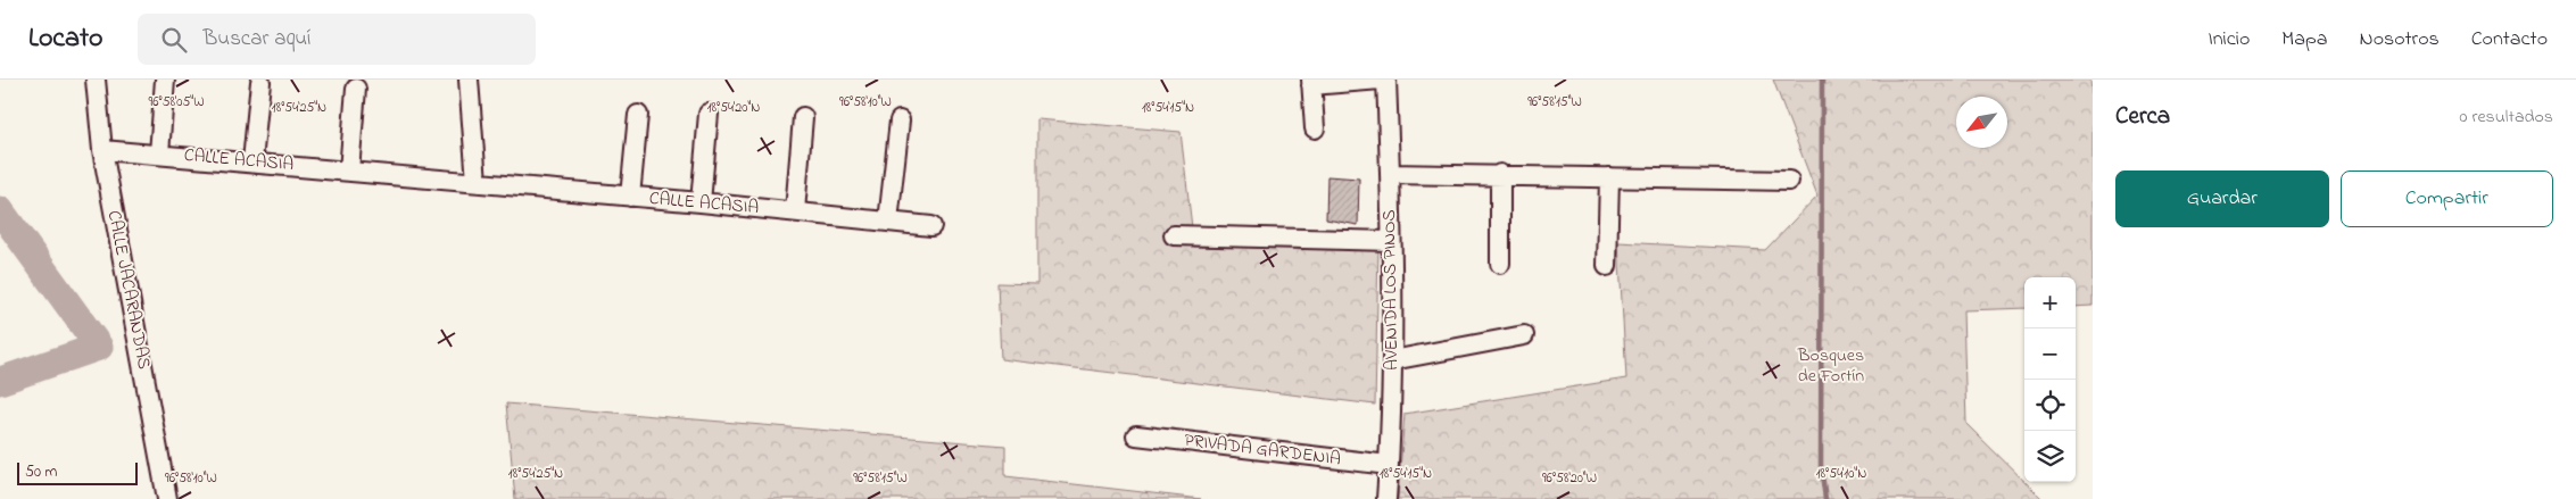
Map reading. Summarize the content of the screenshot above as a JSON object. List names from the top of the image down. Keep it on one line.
{"streets":{"street":["CALLE ACASIA","CALLE JACARANDAS","AVENIDA LOS PINOS","PRIVADA GARDENIA"]},"crossings":[["CALLE ACASIA","CALLE JACARANDAS"],["AVENIDA LOS PINOS","PRIVADA GARDENIA"]],"parks":["Bosques de Fortín"],"scale_bar":"50 m","north":"bottom left","page":{"header":"Locato","search":"Buscar aquí","nav":["Inicio","Mapa","Nosotros","Contacto"],"heading":["Cerca","0 resultados"],"buttons":["Guardar","Compartir"],"map_buttons":["+","−"],"scale":"50 m"},"coordinates":["96°58'05\"W","96°58'10\"W","96°58'15\"W","18°54'25\"N","18°54'20\"N","18°54'15\"N","18°54'10\"N","96°58'20\"W"]}
